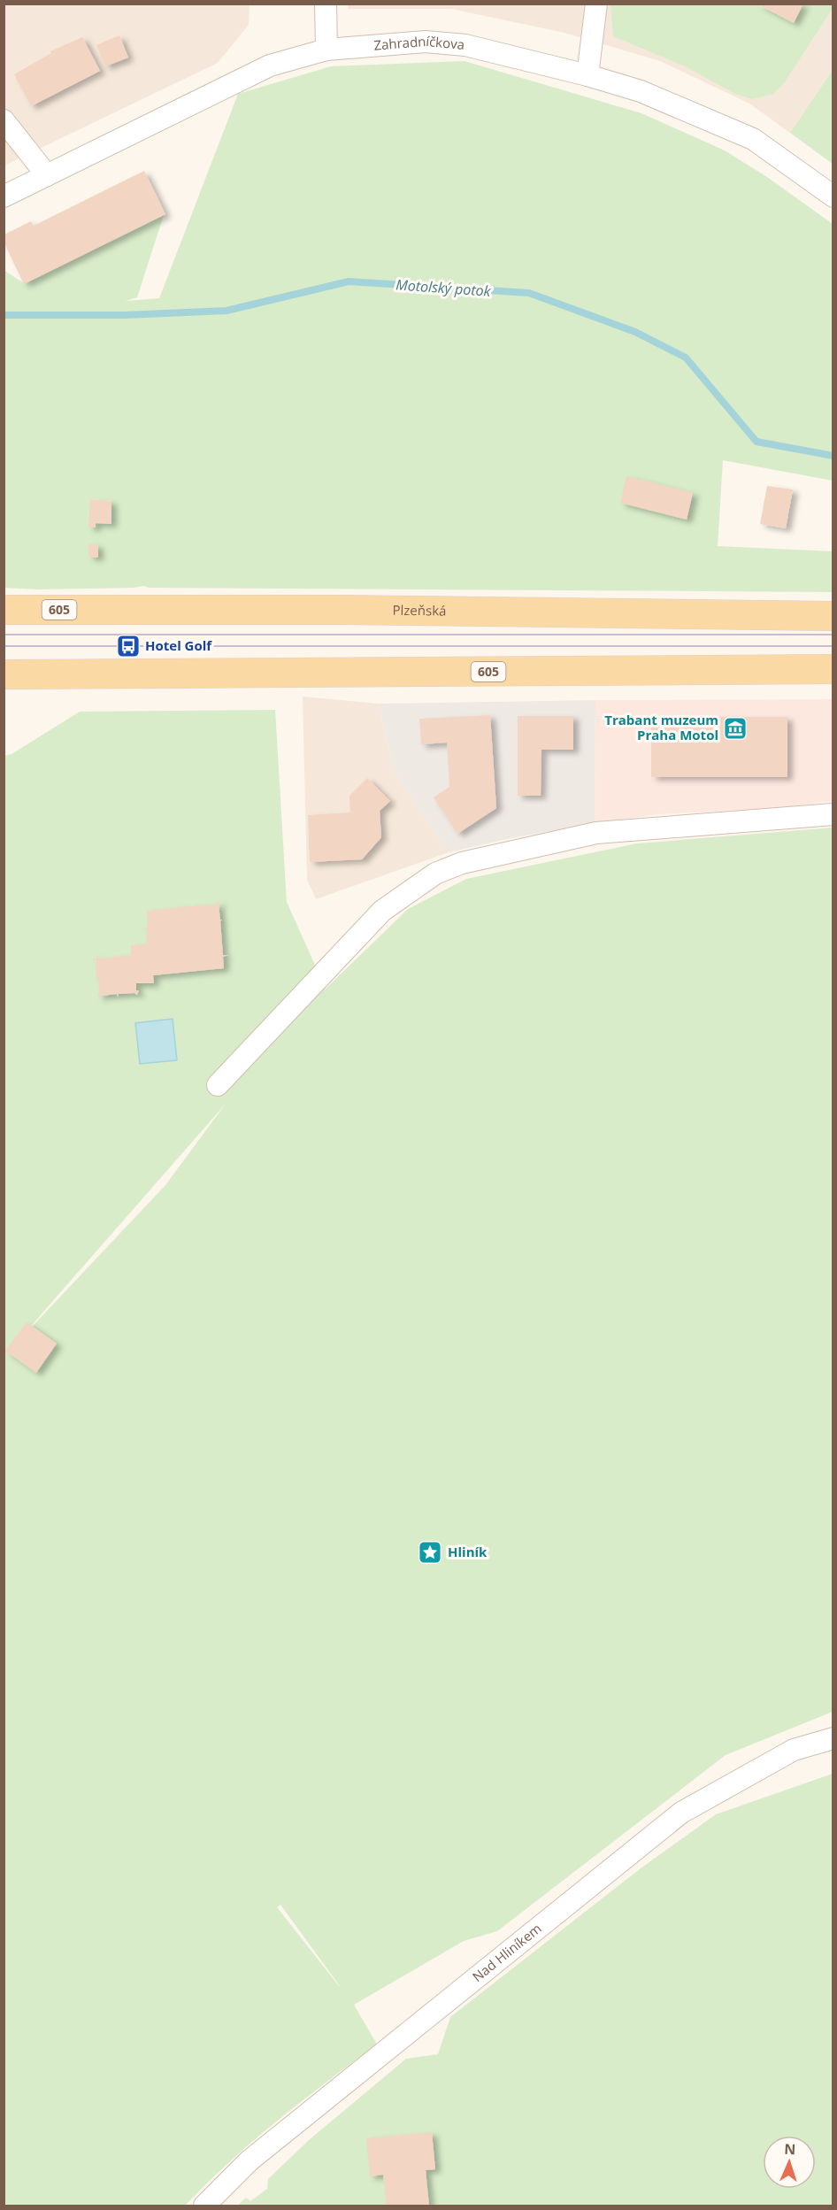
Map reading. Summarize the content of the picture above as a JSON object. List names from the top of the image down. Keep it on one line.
{"streets":{"main road":["605","Plzeňská"],"street":["Zahradníčkova","Nad Hliníkem"]},"water":["Motolský potok"],"places":{"bus stop":["Hotel Golf"],"museum":["Trabant muzeum Praha Motol"],"place":["Hliník"]},"north":"top"}
